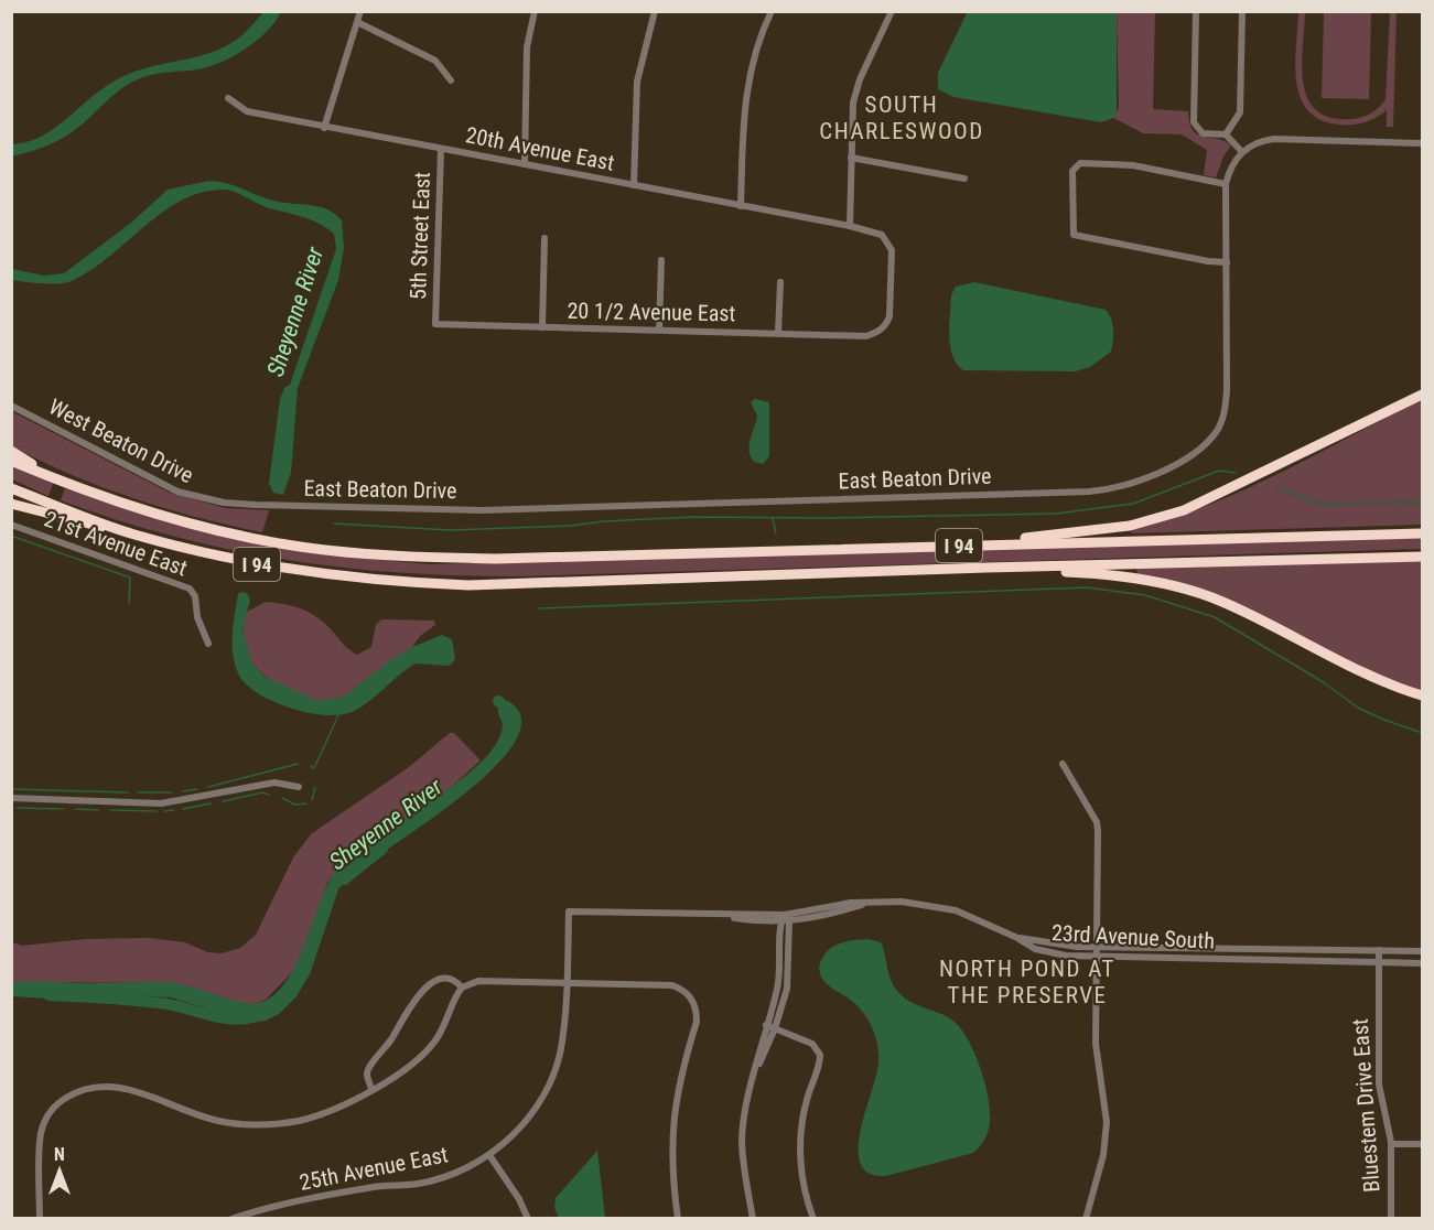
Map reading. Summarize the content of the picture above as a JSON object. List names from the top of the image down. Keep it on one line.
{"streets":{"highway":["I 94"],"street":["20th Avenue East","5th Street East","20 1/2 Avenue East","West Beaton Drive","East Beaton Drive","21st Avenue East","23rd Avenue South","Bluestem Drive East","25th Avenue East"]},"crossings":[["20th Avenue East","5th Street East"],["20th Avenue East","20 1/2 Avenue East"],["5th Street East","20 1/2 Avenue East"],["West Beaton Drive","East Beaton Drive"],["23rd Avenue South","Bluestem Drive East"]],"districts":["SOUTH CHARLESWOOD","NORTH POND AT THE PRESERVE"],"water":["Sheyenne River"],"north":"top"}
